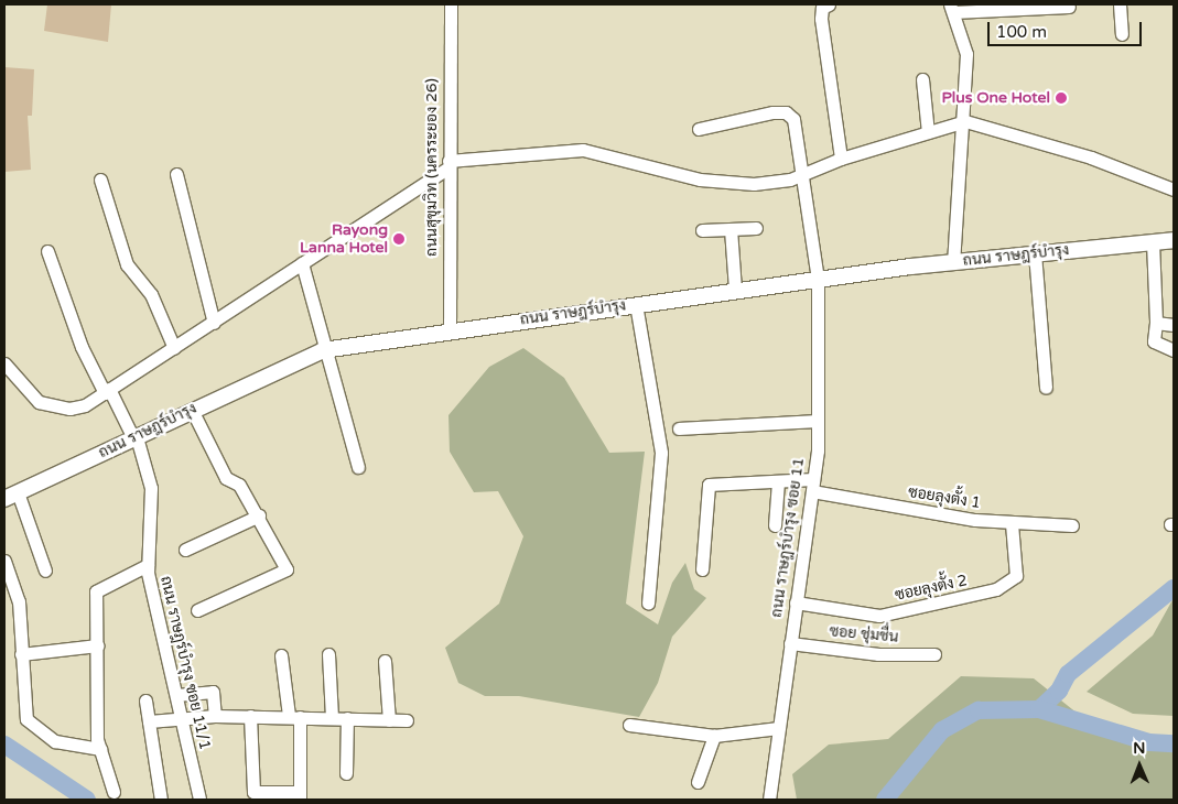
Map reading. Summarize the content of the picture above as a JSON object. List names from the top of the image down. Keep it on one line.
{"streets":{"street":["ถนนสุขุมวิท (นครระยอง 26)","ถนน ราษฎร์บำรุง","ซอยลุงตั้ง 1","ถนน ราษฎร์บำรุง ซอย 11","ซอยลุงตั้ง 2","ซอย ชุ่มชื่น","ถนน ราษฎร์บำรุง ซอย 11/1"]},"crossings":[["ถนนสุขุมวิท (นครระยอง 26)","ถนน ราษฎร์บำรุง"],["ถนน ราษฎร์บำรุง","ถนน ราษฎร์บำรุง ซอย 11"],["ถนน ราษฎร์บำรุง","ถนน ราษฎร์บำรุง ซอย 11/1"],["ซอยลุงตั้ง 1","ถนน ราษฎร์บำรุง ซอย 11"],["ซอยลุงตั้ง 1","ซอยลุงตั้ง 2"],["ถนน ราษฎร์บำรุง ซอย 11","ซอยลุงตั้ง 2"],["ถนน ราษฎร์บำรุง ซอย 11","ซอย ชุ่มชื่น"]],"places":["Plus One Hotel","Rayong Lanna Hotel"],"scale_bar":"100 m","north":"top"}
